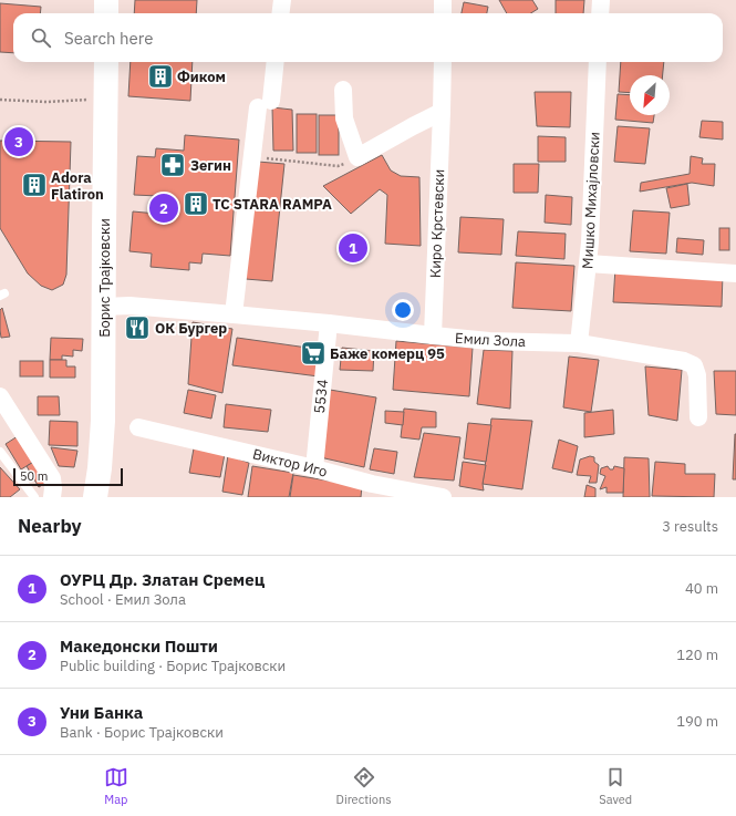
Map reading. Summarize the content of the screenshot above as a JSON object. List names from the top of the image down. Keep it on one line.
{"streets":{"street":["Мишко Михајловски","Киро Крстевски","Борис Трајковски","Емил Зола","5534","Виктор Иго"]},"crossings":[["Мишко Михајловски","Емил Зола"],["Киро Крстевски","Емил Зола"],["Борис Трајковски","Емил Зола"],["Емил Зола","5534"],["5534","Виктор Иго"]],"places":{"building":["Фиком","Adora Flatiron","TC STARA RAMPA"],"pharmacy":["Зегин"],"restaurant":["ОК Бургер"],"supermarket":["Баже комерц 95"]},"scale_bar":"50 m","north":"bottom left","page":{"search":"Search here","pins":["3","2","1"],"scale":"50 m","heading":["Nearby","3 results"],"list":[{"mark":"1","name":"ОУРЦ Др. Златан Сремец","note":"School · Емил Зола","value":"40 m"},{"mark":"2","name":"Македонски Пошти","note":"Public building · Борис Трајковски","value":"120 m"},{"mark":"3","name":"Уни Банка","note":"Bank · Борис Трајковски","value":"190 m"}],"nav":["Map","Directions","Saved"]}}
